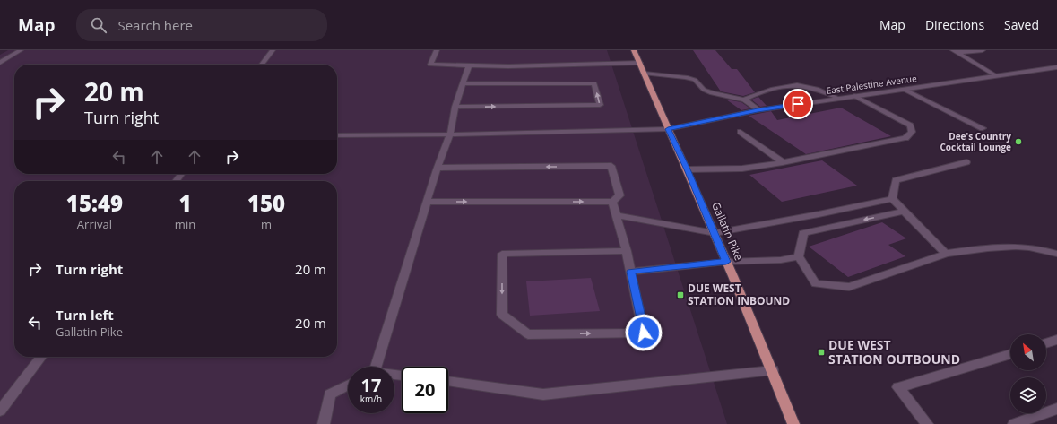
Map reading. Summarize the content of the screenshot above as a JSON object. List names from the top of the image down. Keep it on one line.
{"streets":{"main road":["Gallatin Pike"],"street":["East Palestine Avenue"]},"crossings":[["East Palestine Avenue","Gallatin Pike"]],"places":{"other":["Dee's Country Cocktail Lounge"],"transit":["DUE WEST STATION INBOUND","DUE WEST STATION OUTBOUND"]},"north":"top left","page":{"header":"Map","search":"Search here","nav":["Map","Directions","Saved"],"turn":["20 m","Turn right"],"eta":["15:49","Arrival","1","min","150","m"],"list":[{"name":"Turn right","value":"20 m"},{"name":"Turn left","note":"Gallatin Pike","value":"20 m"}],"speed":"17 km/h","limit":"20"}}
